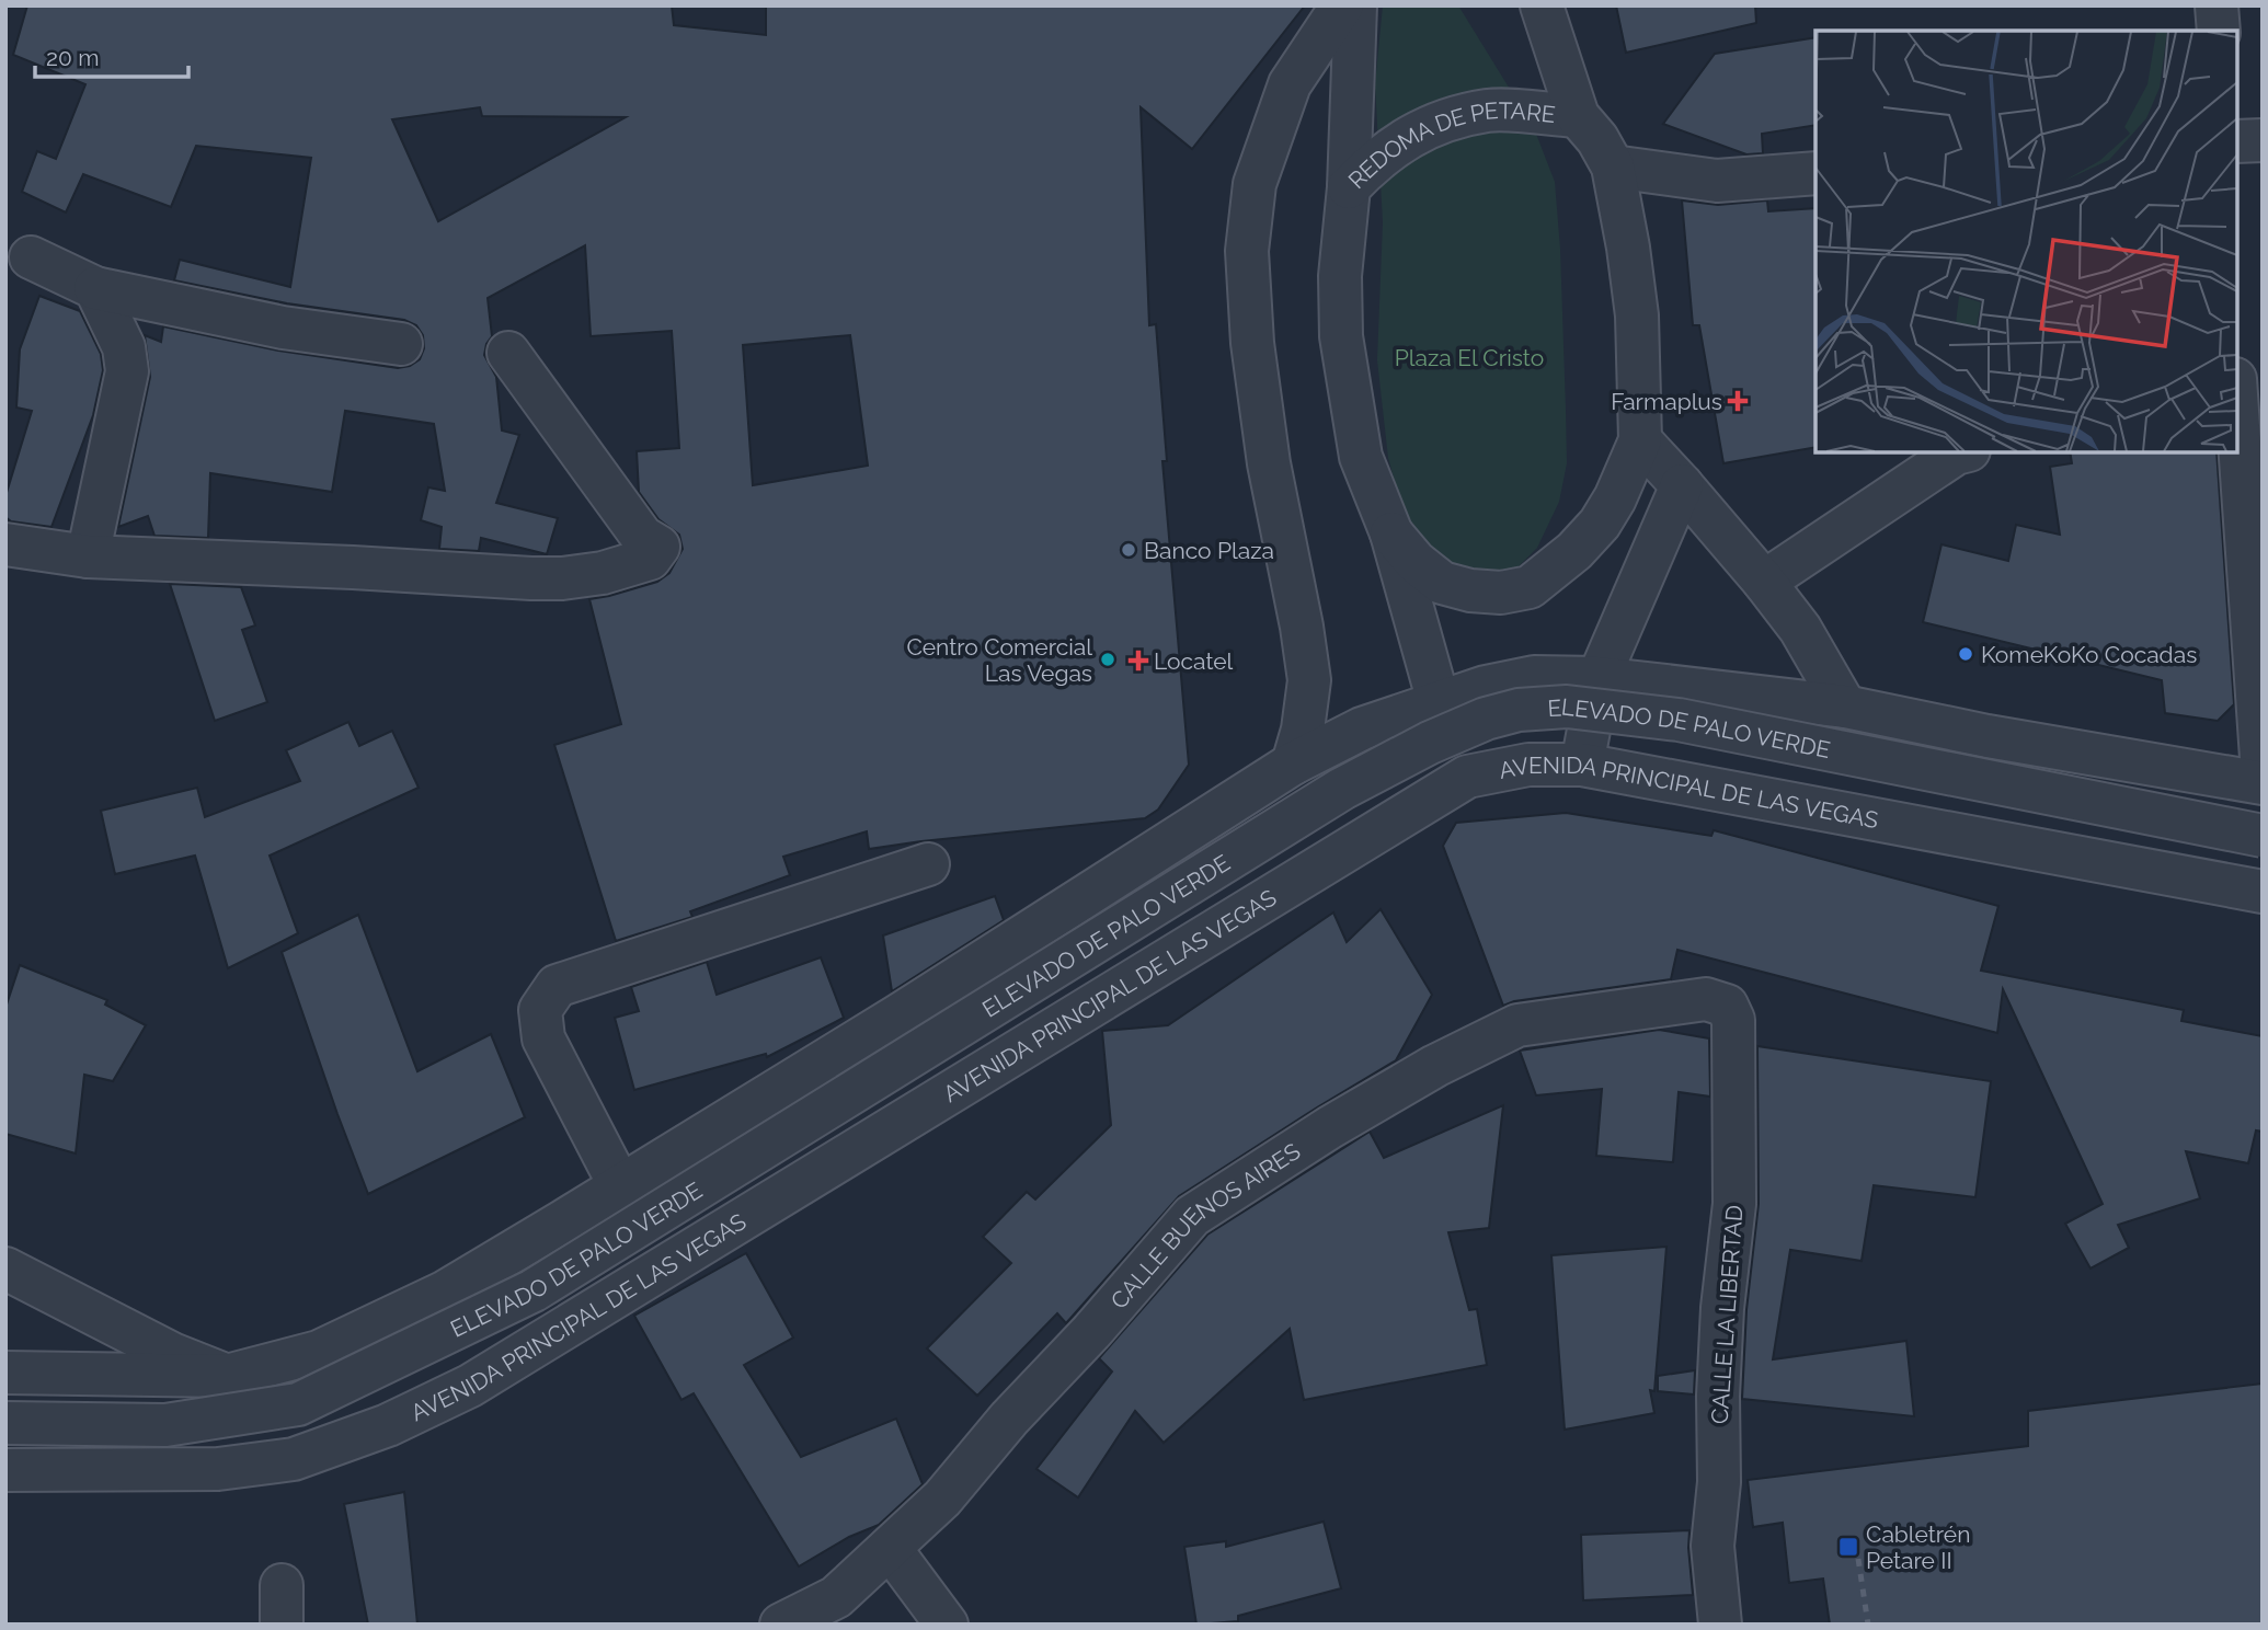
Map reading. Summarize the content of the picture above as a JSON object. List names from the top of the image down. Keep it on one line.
{"streets":{"street":["REDOMA DE PETARE","ELEVADO DE PALO VERDE","AVENIDA PRINCIPAL DE LAS VEGAS","CALLE BUENOS AIRES","CALLE LA LIBERTAD"]},"crossings":[["REDOMA DE PETARE","AVENIDA PRINCIPAL DE LAS VEGAS"],["CALLE BUENOS AIRES","CALLE LA LIBERTAD"]],"parks":["Plaza El Cristo"],"places":{"health":["Farmaplus","Locatel"],"other":["Banco Plaza","KomeKoKo Cocadas","Centro Comercial Las Vegas"],"transit":["Cabletrén Petare II"]},"scale_bar":"20 m"}
